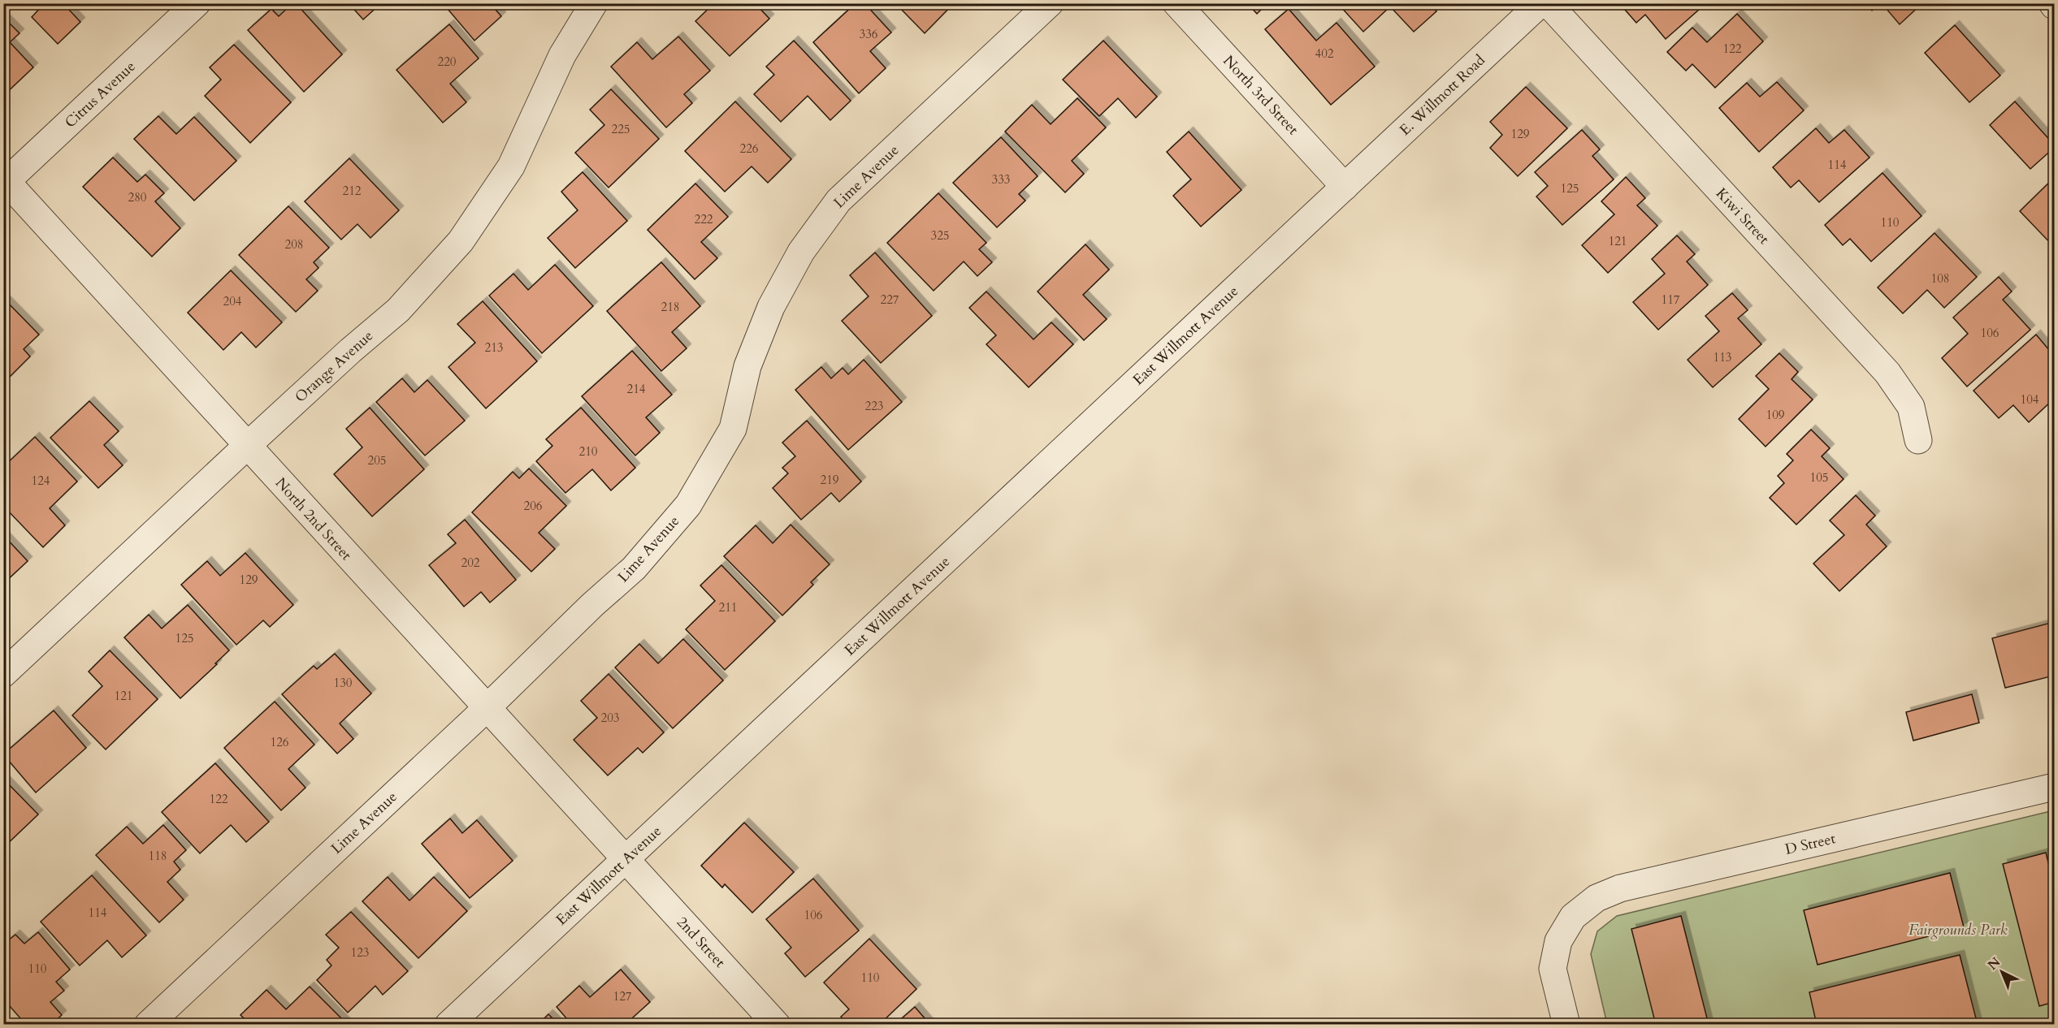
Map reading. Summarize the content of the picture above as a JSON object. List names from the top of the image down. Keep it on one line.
{"streets":{"street":["Citrus Avenue","North 3rd Street","E. Willmott Road","Lime Avenue","Kiwi Street","East Willmott Avenue","Orange Avenue","North 2nd Street","D Street","2nd Street"]},"crossings":[["Citrus Avenue","North 2nd Street"],["North 3rd Street","E. Willmott Road"],["North 3rd Street","East Willmott Avenue"],["E. Willmott Road","East Willmott Avenue"],["Lime Avenue","North 2nd Street"],["East Willmott Avenue","North 2nd Street"],["East Willmott Avenue","2nd Street"],["Orange Avenue","North 2nd Street"],["North 2nd Street","2nd Street"]],"parks":["Fairgrounds Park"],"house_numbers":["336","122","402","220","225","129","226","114","333","125","212","280","222","110","325","121","208","108","227","117","204","218","106","213","113","214","104","223","109","210","205","105","219","124","206","202","129","211","125","130","121","203","126","122","118","114","106","123","110","110","127"],"north":"top left"}
